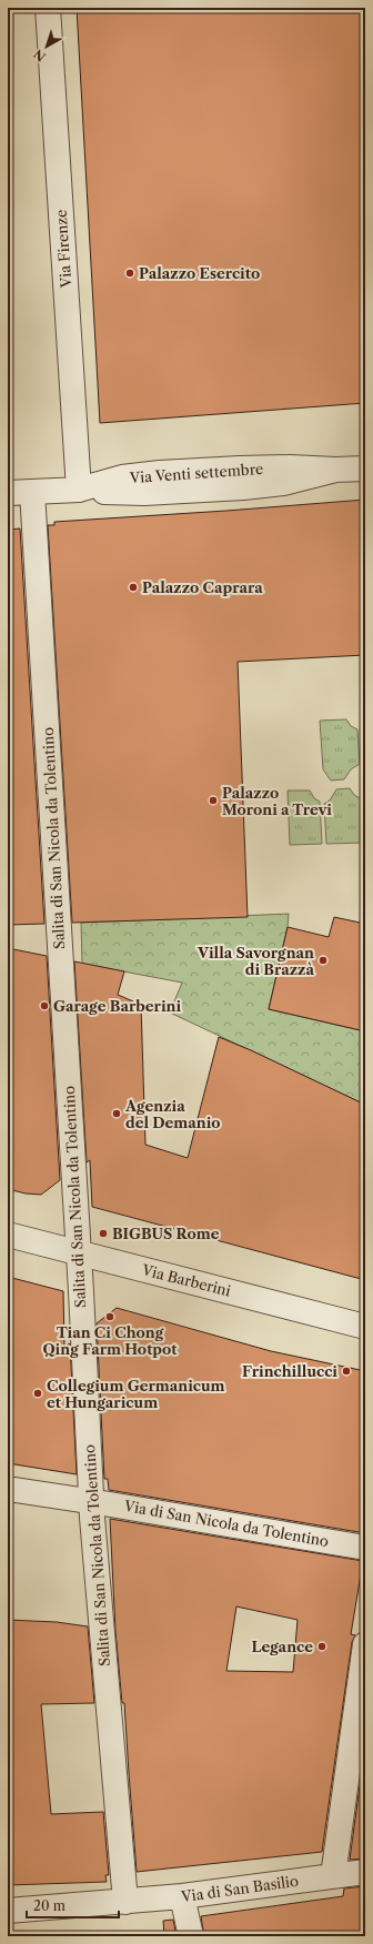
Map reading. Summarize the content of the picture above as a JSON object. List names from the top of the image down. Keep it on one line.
{"streets":{"street":["Via Firenze","Via Venti settembre","Salita di San Nicola da Tolentino","Via Barberini","Via di San Nicola da Tolentino","Via di San Basilio"]},"crossings":[["Via Firenze","Via Venti settembre"],["Salita di San Nicola da Tolentino","Via Barberini"],["Salita di San Nicola da Tolentino","Via di San Nicola da Tolentino"],["Salita di San Nicola da Tolentino","Via di San Basilio"]],"places":["Palazzo Esercito","Palazzo Caprara","Palazzo Moroni a Trevi","Villa Savorgnan di Brazzà","Garage Barberini","Agenzia del Demanio","BIGBUS Rome","Tian Ci Chong Qing Farm Hotpot","Frinchillucci","Collegium Germanicum et Hungaricum","Legance"],"scale_bar":"20 m","north":"bottom left"}
